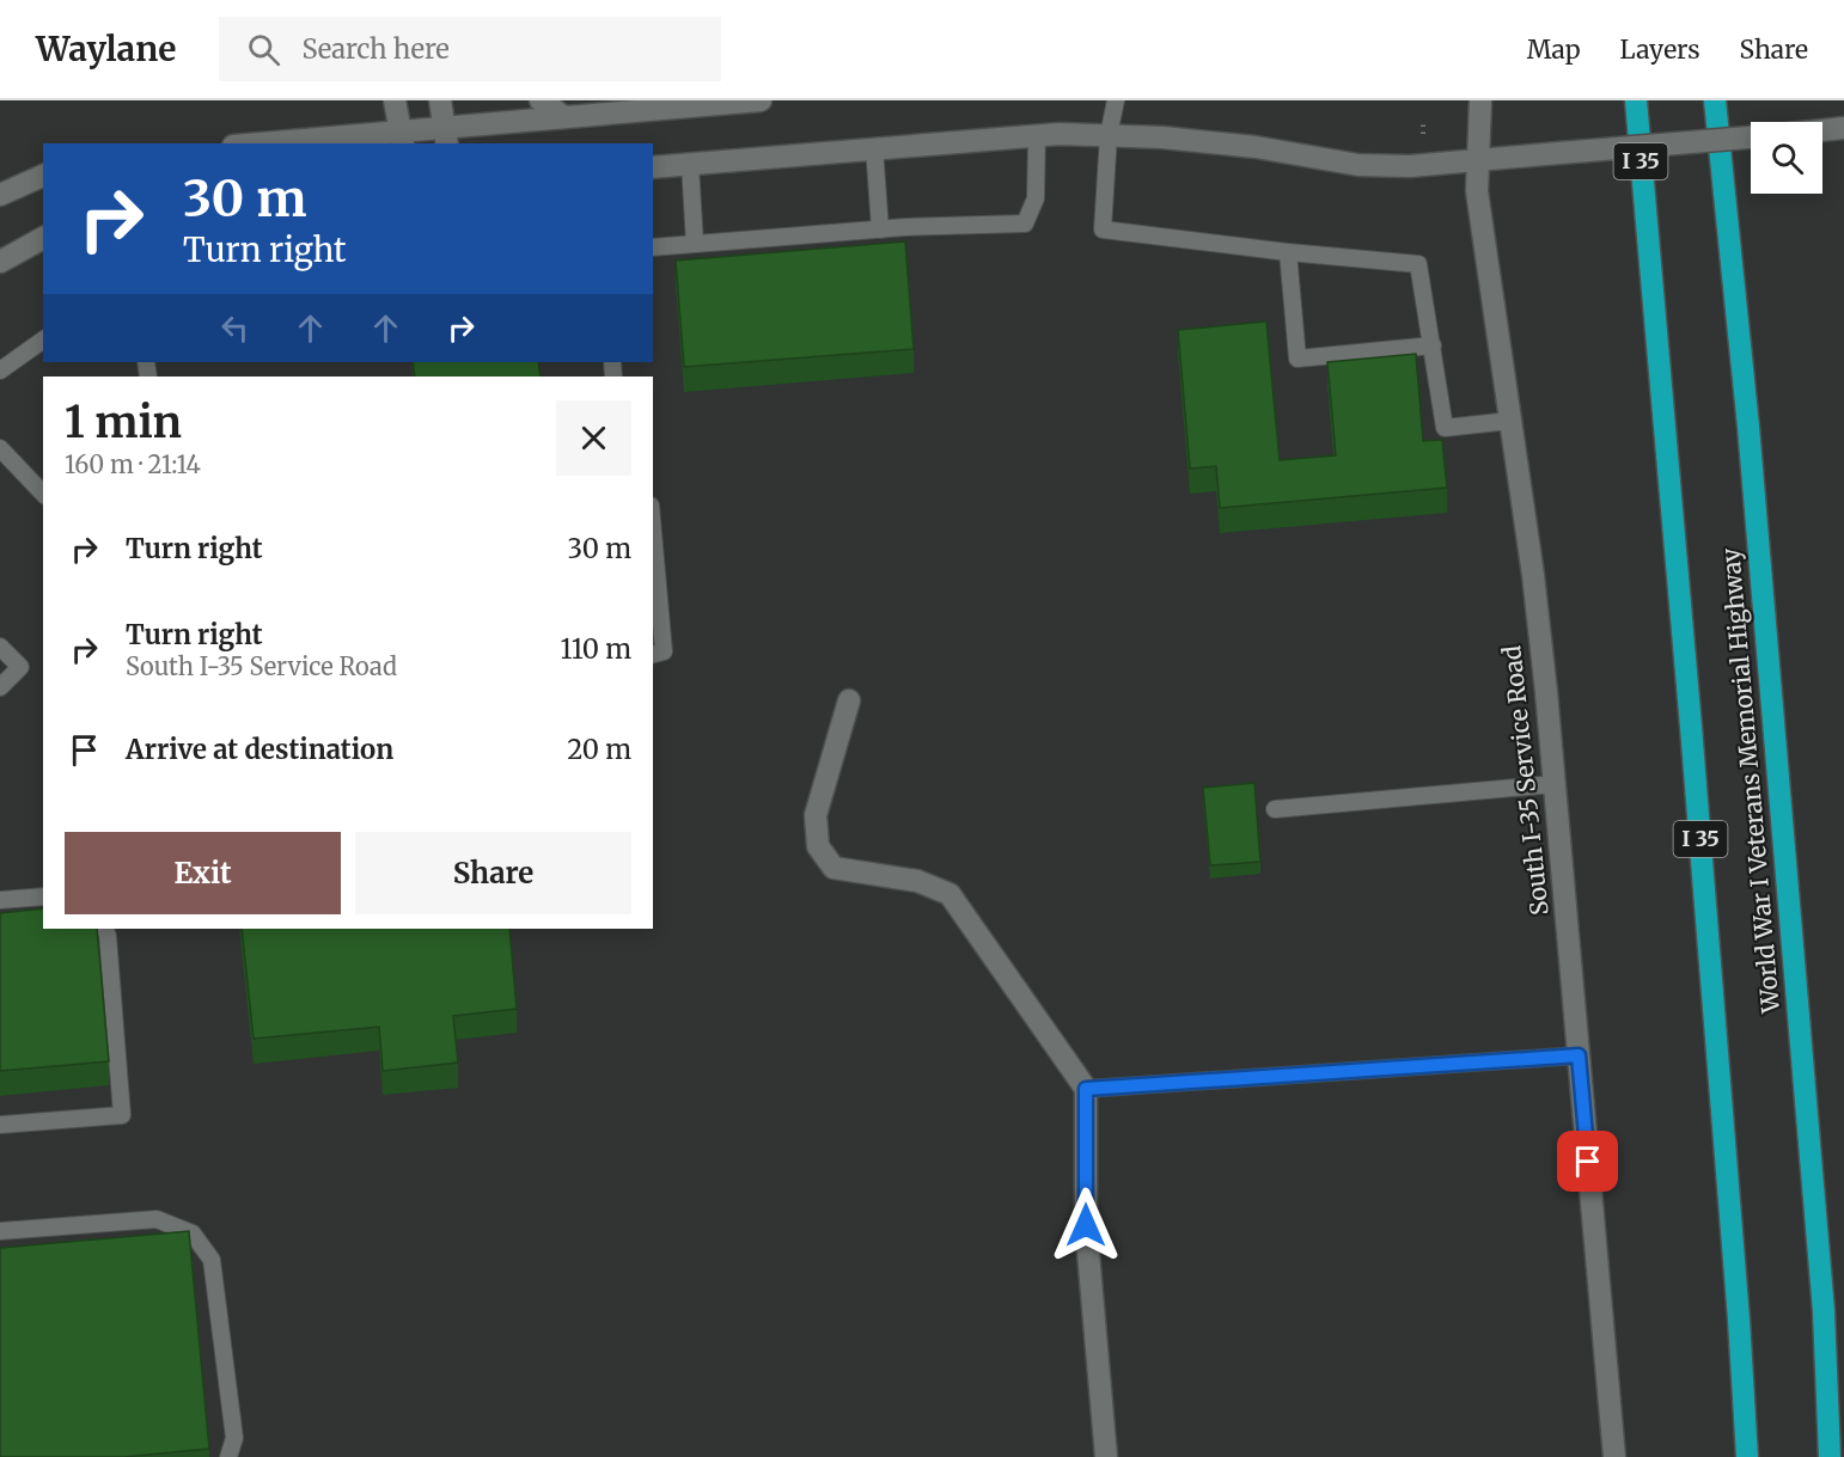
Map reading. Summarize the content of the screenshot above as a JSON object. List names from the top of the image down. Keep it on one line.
{"streets":{"highway":["I 35","World War I Veterans Memorial Highway"],"main road":["South I-35 Service Road"]},"page":{"header":"Waylane","search":"Search here","nav":["Map","Layers","Share"],"turn":["30 m","Turn right"],"heading":["1 min","160 m · 21:14"],"list":[{"name":"Turn right","value":"30 m"},{"name":"Turn right","note":"South I-35 Service Road","value":"110 m"},{"name":"Arrive at destination","value":"20 m"}],"buttons":["Exit","Share"]}}
